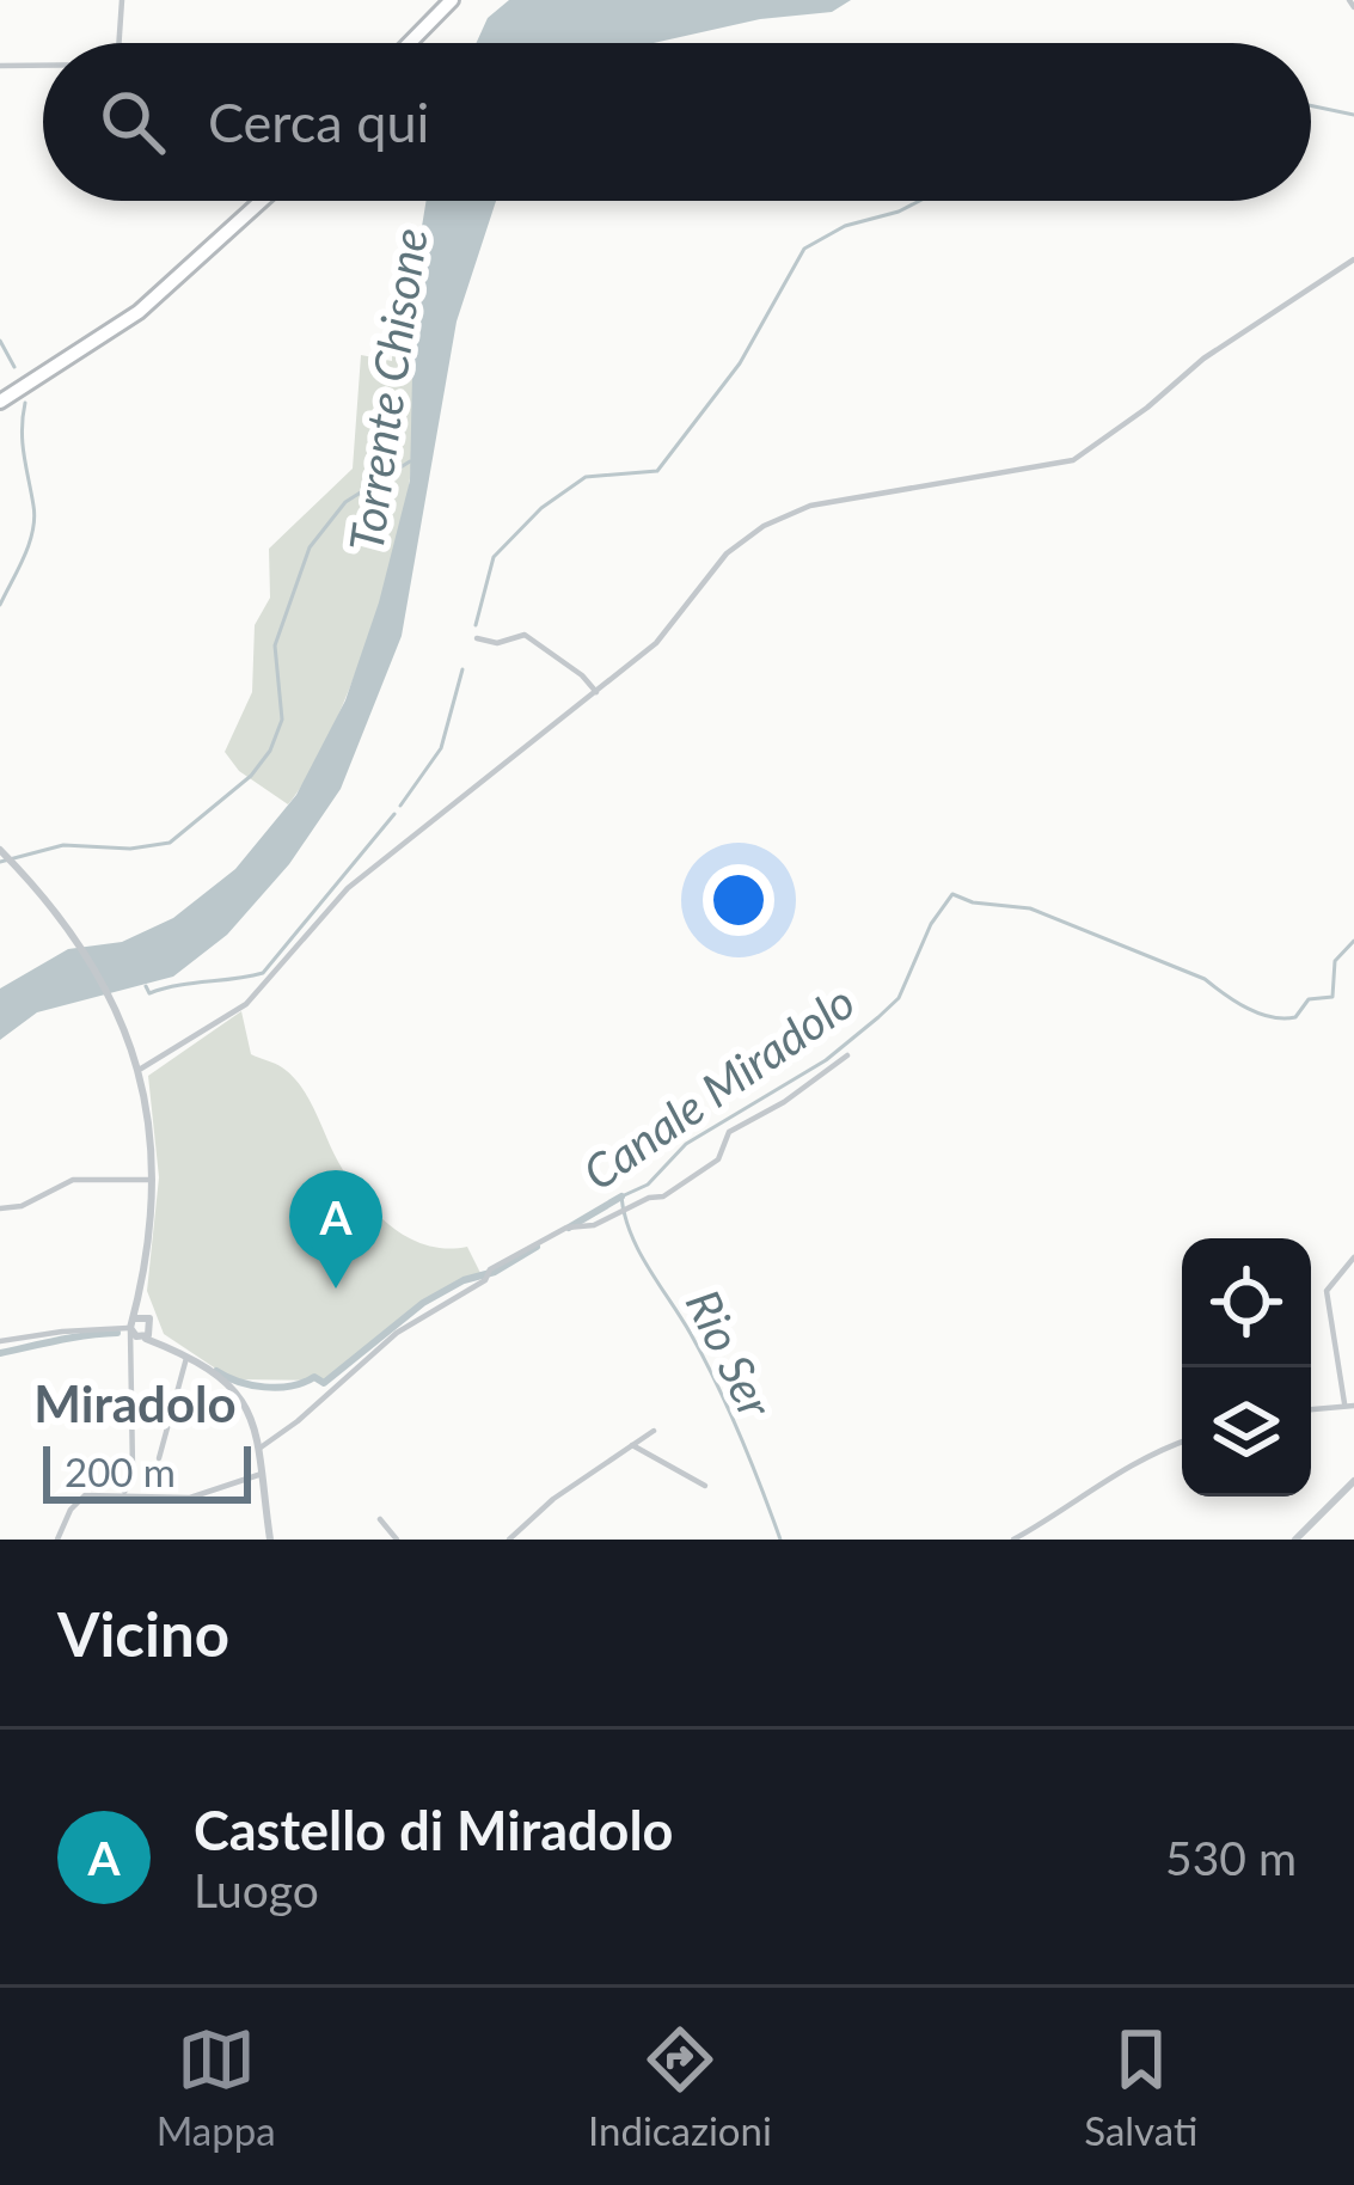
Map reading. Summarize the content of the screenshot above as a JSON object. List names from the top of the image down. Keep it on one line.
{"districts":["Miradolo"],"water":["Torrente Chisone","Canale Miradolo","Rio Ser"],"scale_bar":"200 m","page":{"search":"Cerca qui","pins":"A","scale":"200 m","heading":"Vicino","list":[{"mark":"A","name":"Castello di Miradolo","note":"Luogo","value":"530 m"}],"nav":["Mappa","Indicazioni","Salvati"]}}
